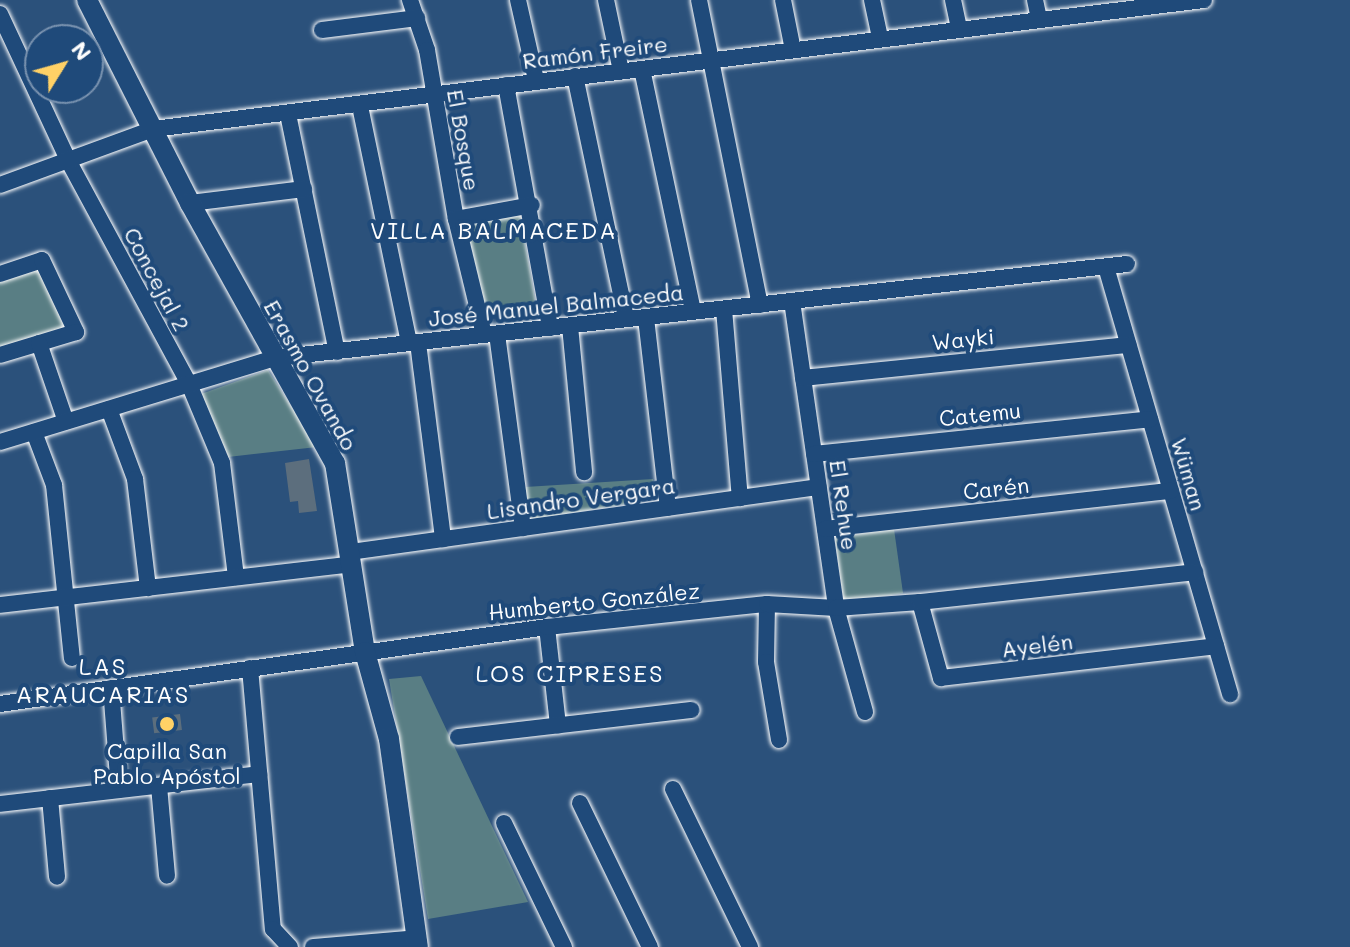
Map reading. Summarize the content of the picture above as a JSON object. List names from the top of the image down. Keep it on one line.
{"streets":{"street":["Ramón Freire","El Bosque","Concejal 2","José Manuel Balmaceda","Wayki","Erasmo Ovando","Catemu","Wüman","Carén","Lisandro Vergara","El Rehue","Humberto González","Ayelén"]},"crossings":[["Ramón Freire","El Bosque"],["Ramón Freire","Concejal 2"],["Ramón Freire","Erasmo Ovando"],["El Bosque","José Manuel Balmaceda"],["El Bosque","Lisandro Vergara"],["Concejal 2","José Manuel Balmaceda"],["Concejal 2","Lisandro Vergara"],["José Manuel Balmaceda","Erasmo Ovando"],["José Manuel Balmaceda","Wüman"],["José Manuel Balmaceda","El Rehue"],["Wayki","Wüman"],["Wayki","El Rehue"],["Erasmo Ovando","Lisandro Vergara"],["Erasmo Ovando","Humberto González"],["Catemu","Wüman"],["Catemu","El Rehue"],["Wüman","Carén"],["Wüman","Humberto González"],["Wüman","Ayelén"],["Carén","El Rehue"],["Lisandro Vergara","El Rehue"],["El Rehue","Humberto González"],["Humberto González","Ayelén"]],"districts":["VILLA BALMACEDA","LAS ARAUCARIAS","LOS CIPRESES"],"places":["Capilla San Pablo Apóstol"],"north":"top right"}
